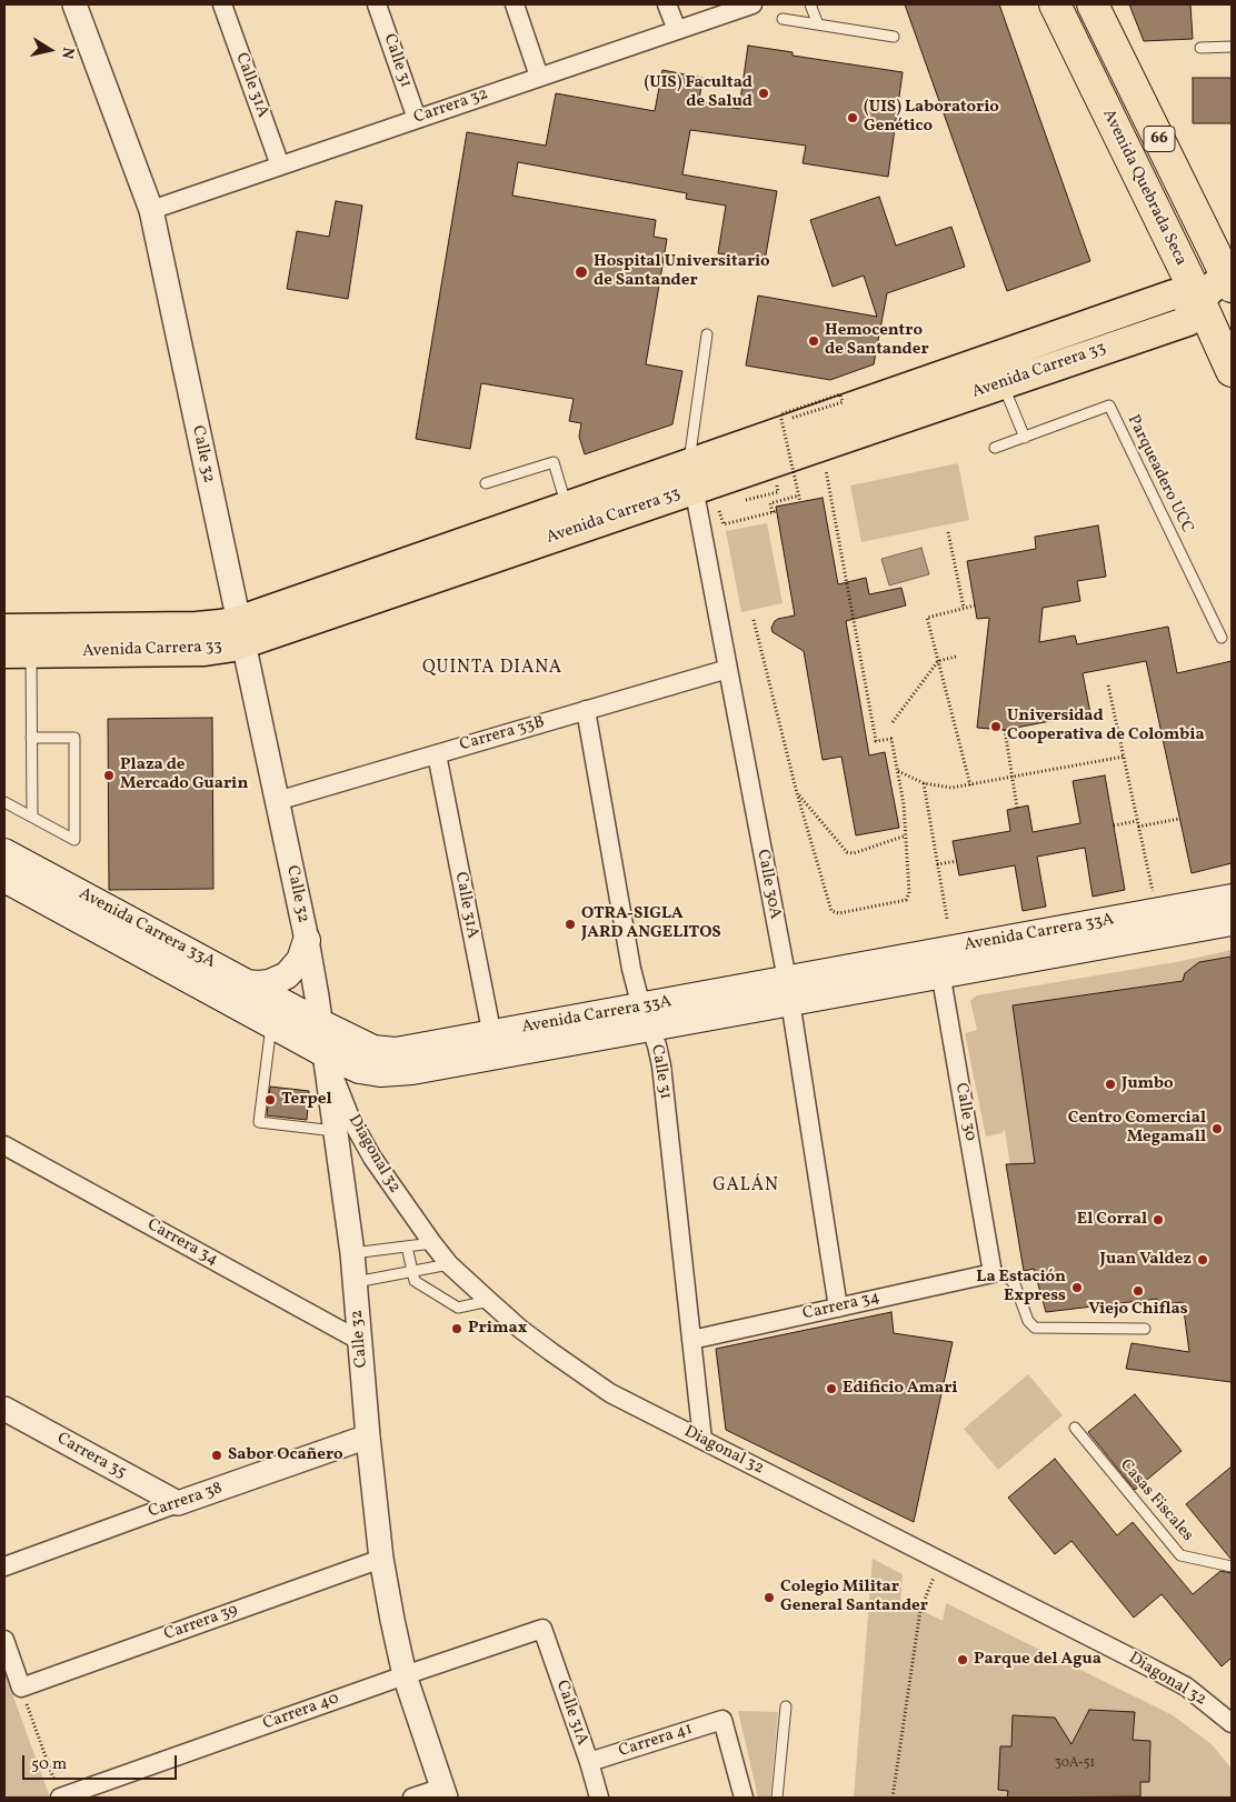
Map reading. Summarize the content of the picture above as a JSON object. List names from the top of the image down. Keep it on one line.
{"streets":{"highway":["66","Avenida Quebrada Seca"],"main road":["Avenida Carrera 33","Avenida Carrera 33A"],"street":["Calle 31","Calle 31A","Carrera 32","Calle 32","Carrera 33B","Calle 30A","Calle 30","Diagonal 32","Carrera 34","Carrera 35","Carrera 38","Carrera 39","Carrera 40","Carrera 41"],"lane":["Parqueadero UCC","Casas Fiscales"]},"crossings":[["Calle 31","Carrera 32"],["Calle 31","Carrera 33B"],["Calle 31","Avenida Carrera 33A"],["Calle 31","Diagonal 32"],["Calle 31","Carrera 34"],["Calle 31A","Carrera 32"],["Calle 31A","Carrera 33B"],["Calle 31A","Avenida Carrera 33A"],["Calle 31A","Carrera 40"],["Calle 31A","Carrera 41"],["Carrera 32","Calle 32"],["Avenida Quebrada Seca","Avenida Carrera 33"],["Avenida Carrera 33","Calle 32"],["Avenida Carrera 33","Calle 30A"],["Calle 32","Carrera 33B"],["Calle 32","Avenida Carrera 33A"],["Calle 32","Diagonal 32"],["Calle 32","Carrera 34"],["Calle 32","Carrera 38"],["Calle 32","Carrera 39"],["Calle 32","Carrera 40"],["Carrera 33B","Calle 30A"],["Calle 30A","Avenida Carrera 33A"],["Calle 30A","Carrera 34"],["Avenida Carrera 33A","Calle 30"],["Avenida Carrera 33A","Diagonal 32"],["Calle 30","Carrera 34"],["Carrera 35","Carrera 38"]],"districts":["QUINTA DIANA","GALÁN"],"places":["(UIS) Facultad de Salud","(UIS) Laboratorio Genético","Hospital Universitario de Santander","Hemocentro de Santander","Universidad Cooperativa de Colombia","Plaza de Mercado Guarin","OTRA-SIGLA JARD ANGELITOS","Jumbo","Terpel","Centro Comercial Megamall","El Corral","Juan Valdez","La Estación Express","Viejo Chiflas","Primax","Edificio Amari","Sabor Ocañero","Colegio Militar General Santander","Parque del Agua"],"house_numbers":["30A-51"],"scale_bar":"50 m","north":"right"}
